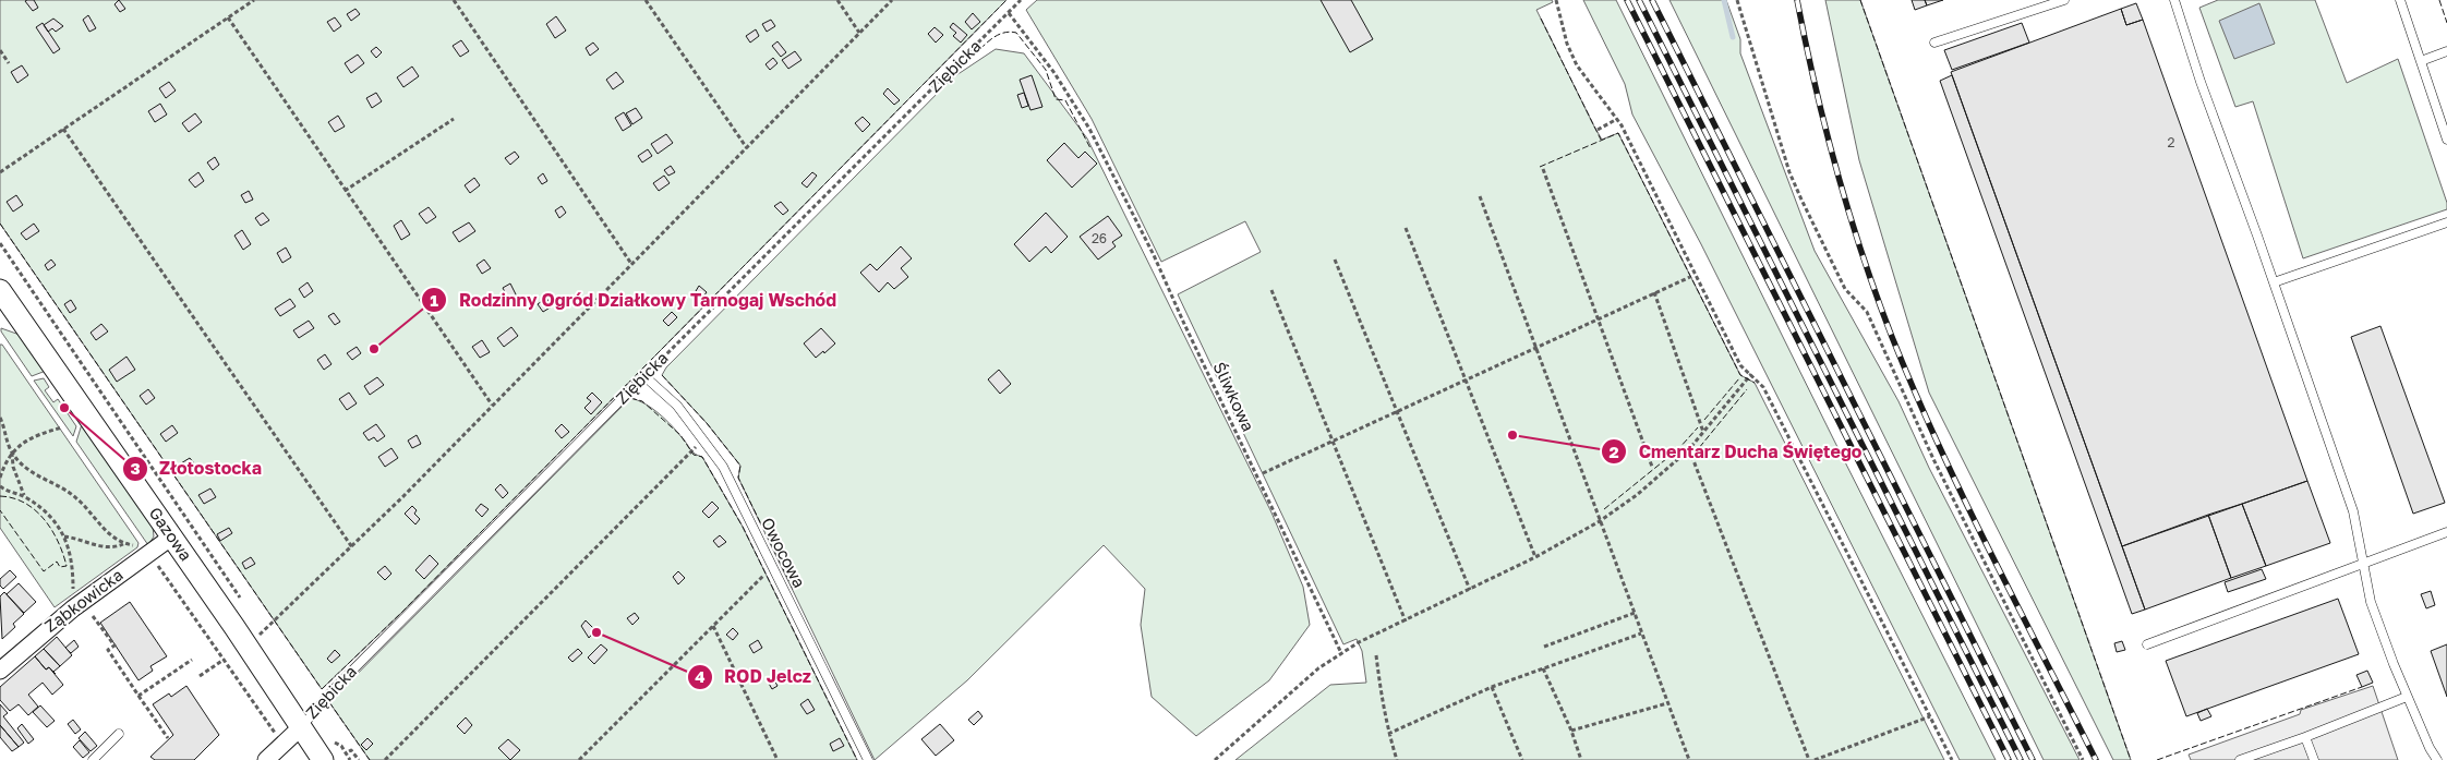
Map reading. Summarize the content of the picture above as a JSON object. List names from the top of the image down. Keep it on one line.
{"streets":{"street":["Ziębicka","Gazowa","Ząbkowicka"],"lane":["Owocowa"],"path":["Śliwkowa"]},"crossings":[["Ziębicka","Śliwkowa"],["Ziębicka","Gazowa"],["Ziębicka","Owocowa"],["Gazowa","Ząbkowicka"]],"places":["Rodzinny Ogród Działkowy Tarnogaj Wschód","Złotostocka","Cmentarz Ducha Świętego","ROD Jelcz"],"house_numbers":["2","26"]}
